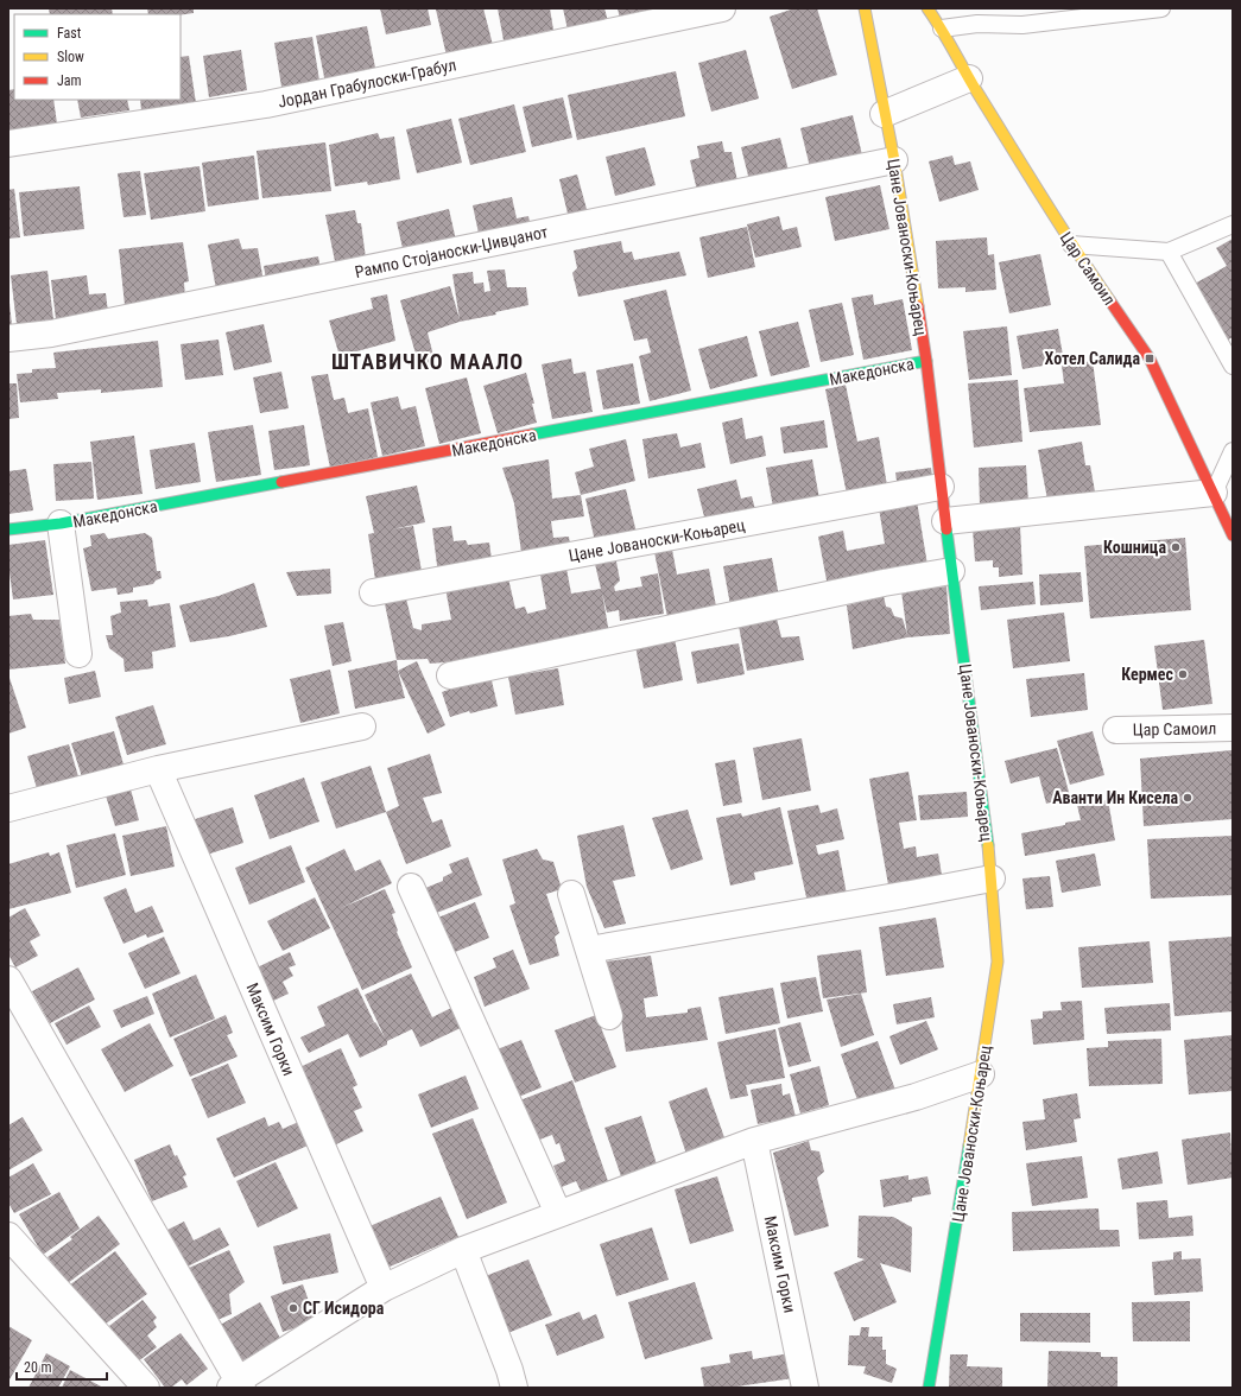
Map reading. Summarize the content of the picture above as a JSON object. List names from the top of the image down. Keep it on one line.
{"streets":{"street":["Јордан Грабулоски-Грабул","Цане Јованоски-Коњарец","Рампо Стојаноски-Џивџанот","Цар Самоил","Македонска","Максим Горки"]},"crossings":[["Цане Јованоски-Коњарец","Рампо Стојаноски-Џивџанот"],["Цане Јованоски-Коњарец","Македонска"]],"districts":["ШТАВИЧКО МААЛО"],"places":{"transit":["Хотел Салида"],"other":["Кошница","Кермес","Аванти Ин Кисела","СГ Исидора"]},"legend":["Fast","Slow","Jam"],"scale_bar":"20 m"}
